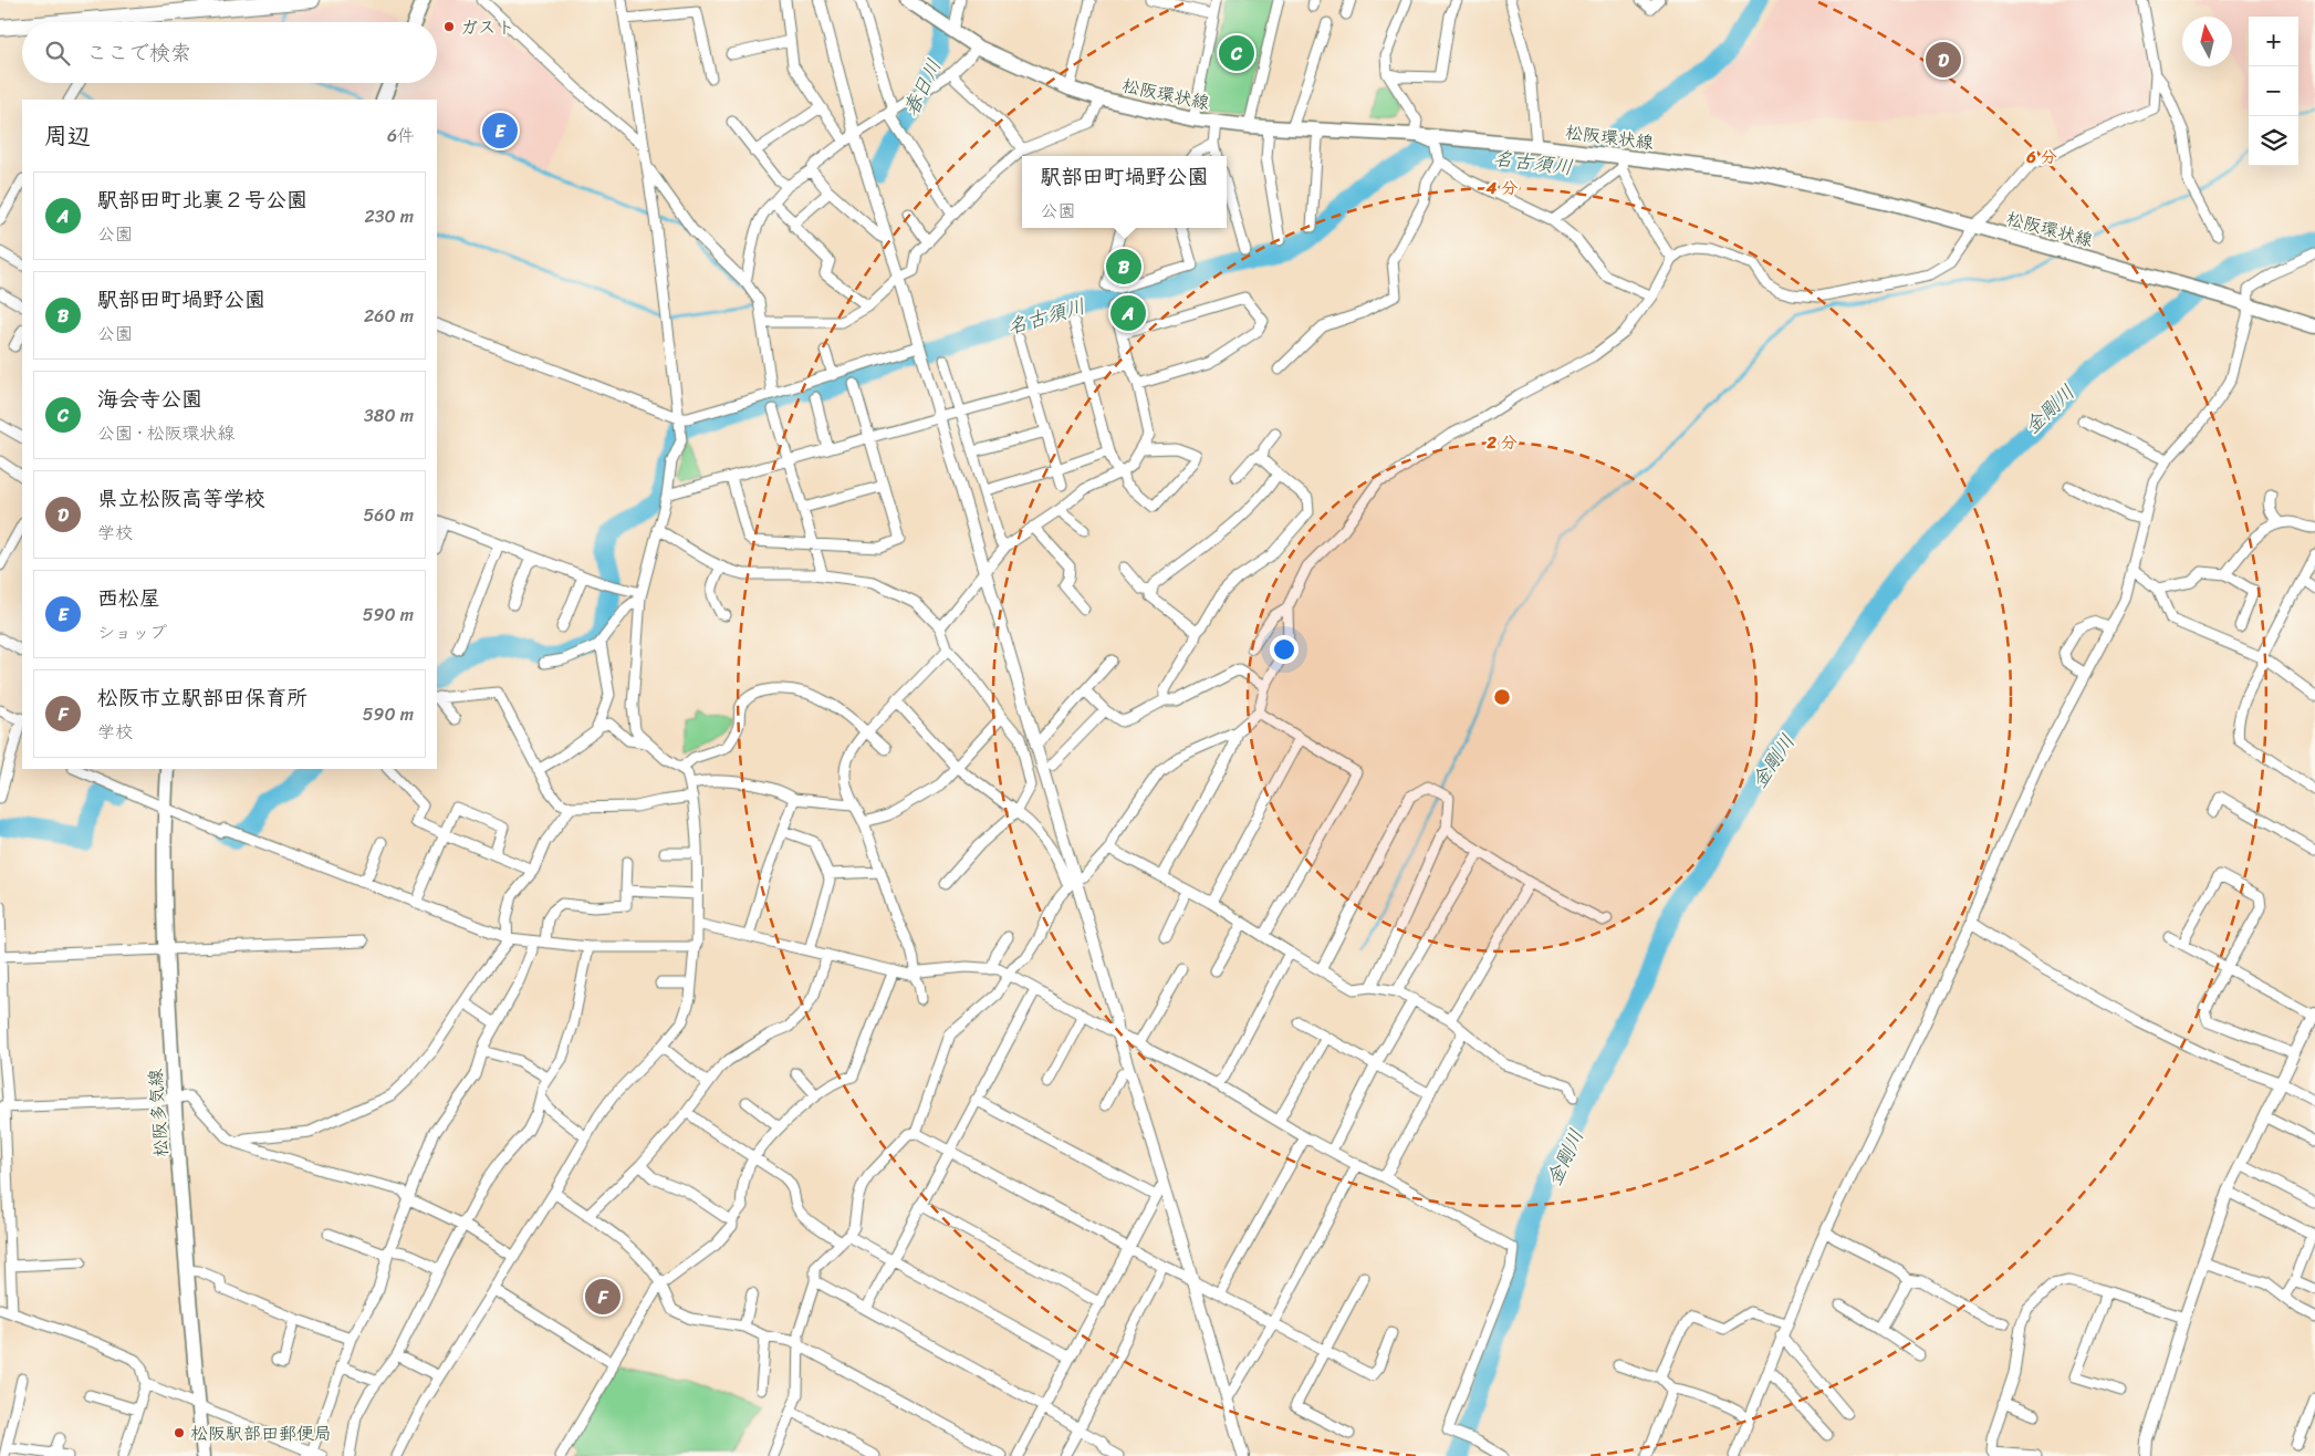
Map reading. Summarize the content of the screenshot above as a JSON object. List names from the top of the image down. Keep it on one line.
{"streets":{"main road":["松阪環状線","松阪多気線"]},"water":["春日川","名古須川","金剛川"],"places":["ガスト","松阪駅部田郵便局"],"north":"top","page":{"map_buttons":["+","−"],"search":"ここで検索","pins":["C","D","E","B","A","F"],"heading":["周辺","6件"],"popup":["駅部田町堝野公園","公園"],"list":[{"mark":"A","name":"駅部田町北裏２号公園","note":"公園","value":"230 m"},{"mark":"B","name":"駅部田町堝野公園","note":"公園","value":"260 m"},{"mark":"C","name":"海会寺公園","note":"公園 · 松阪環状線","value":"380 m"},{"mark":"D","name":"県立松阪高等学校","note":"学校","value":"560 m"},{"mark":"E","name":"西松屋","note":"ショップ","value":"590 m"},{"mark":"F","name":"松阪市立駅部田保育所","note":"学校","value":"590 m"}]},"rings":["6 分","4 分","2 分"]}
